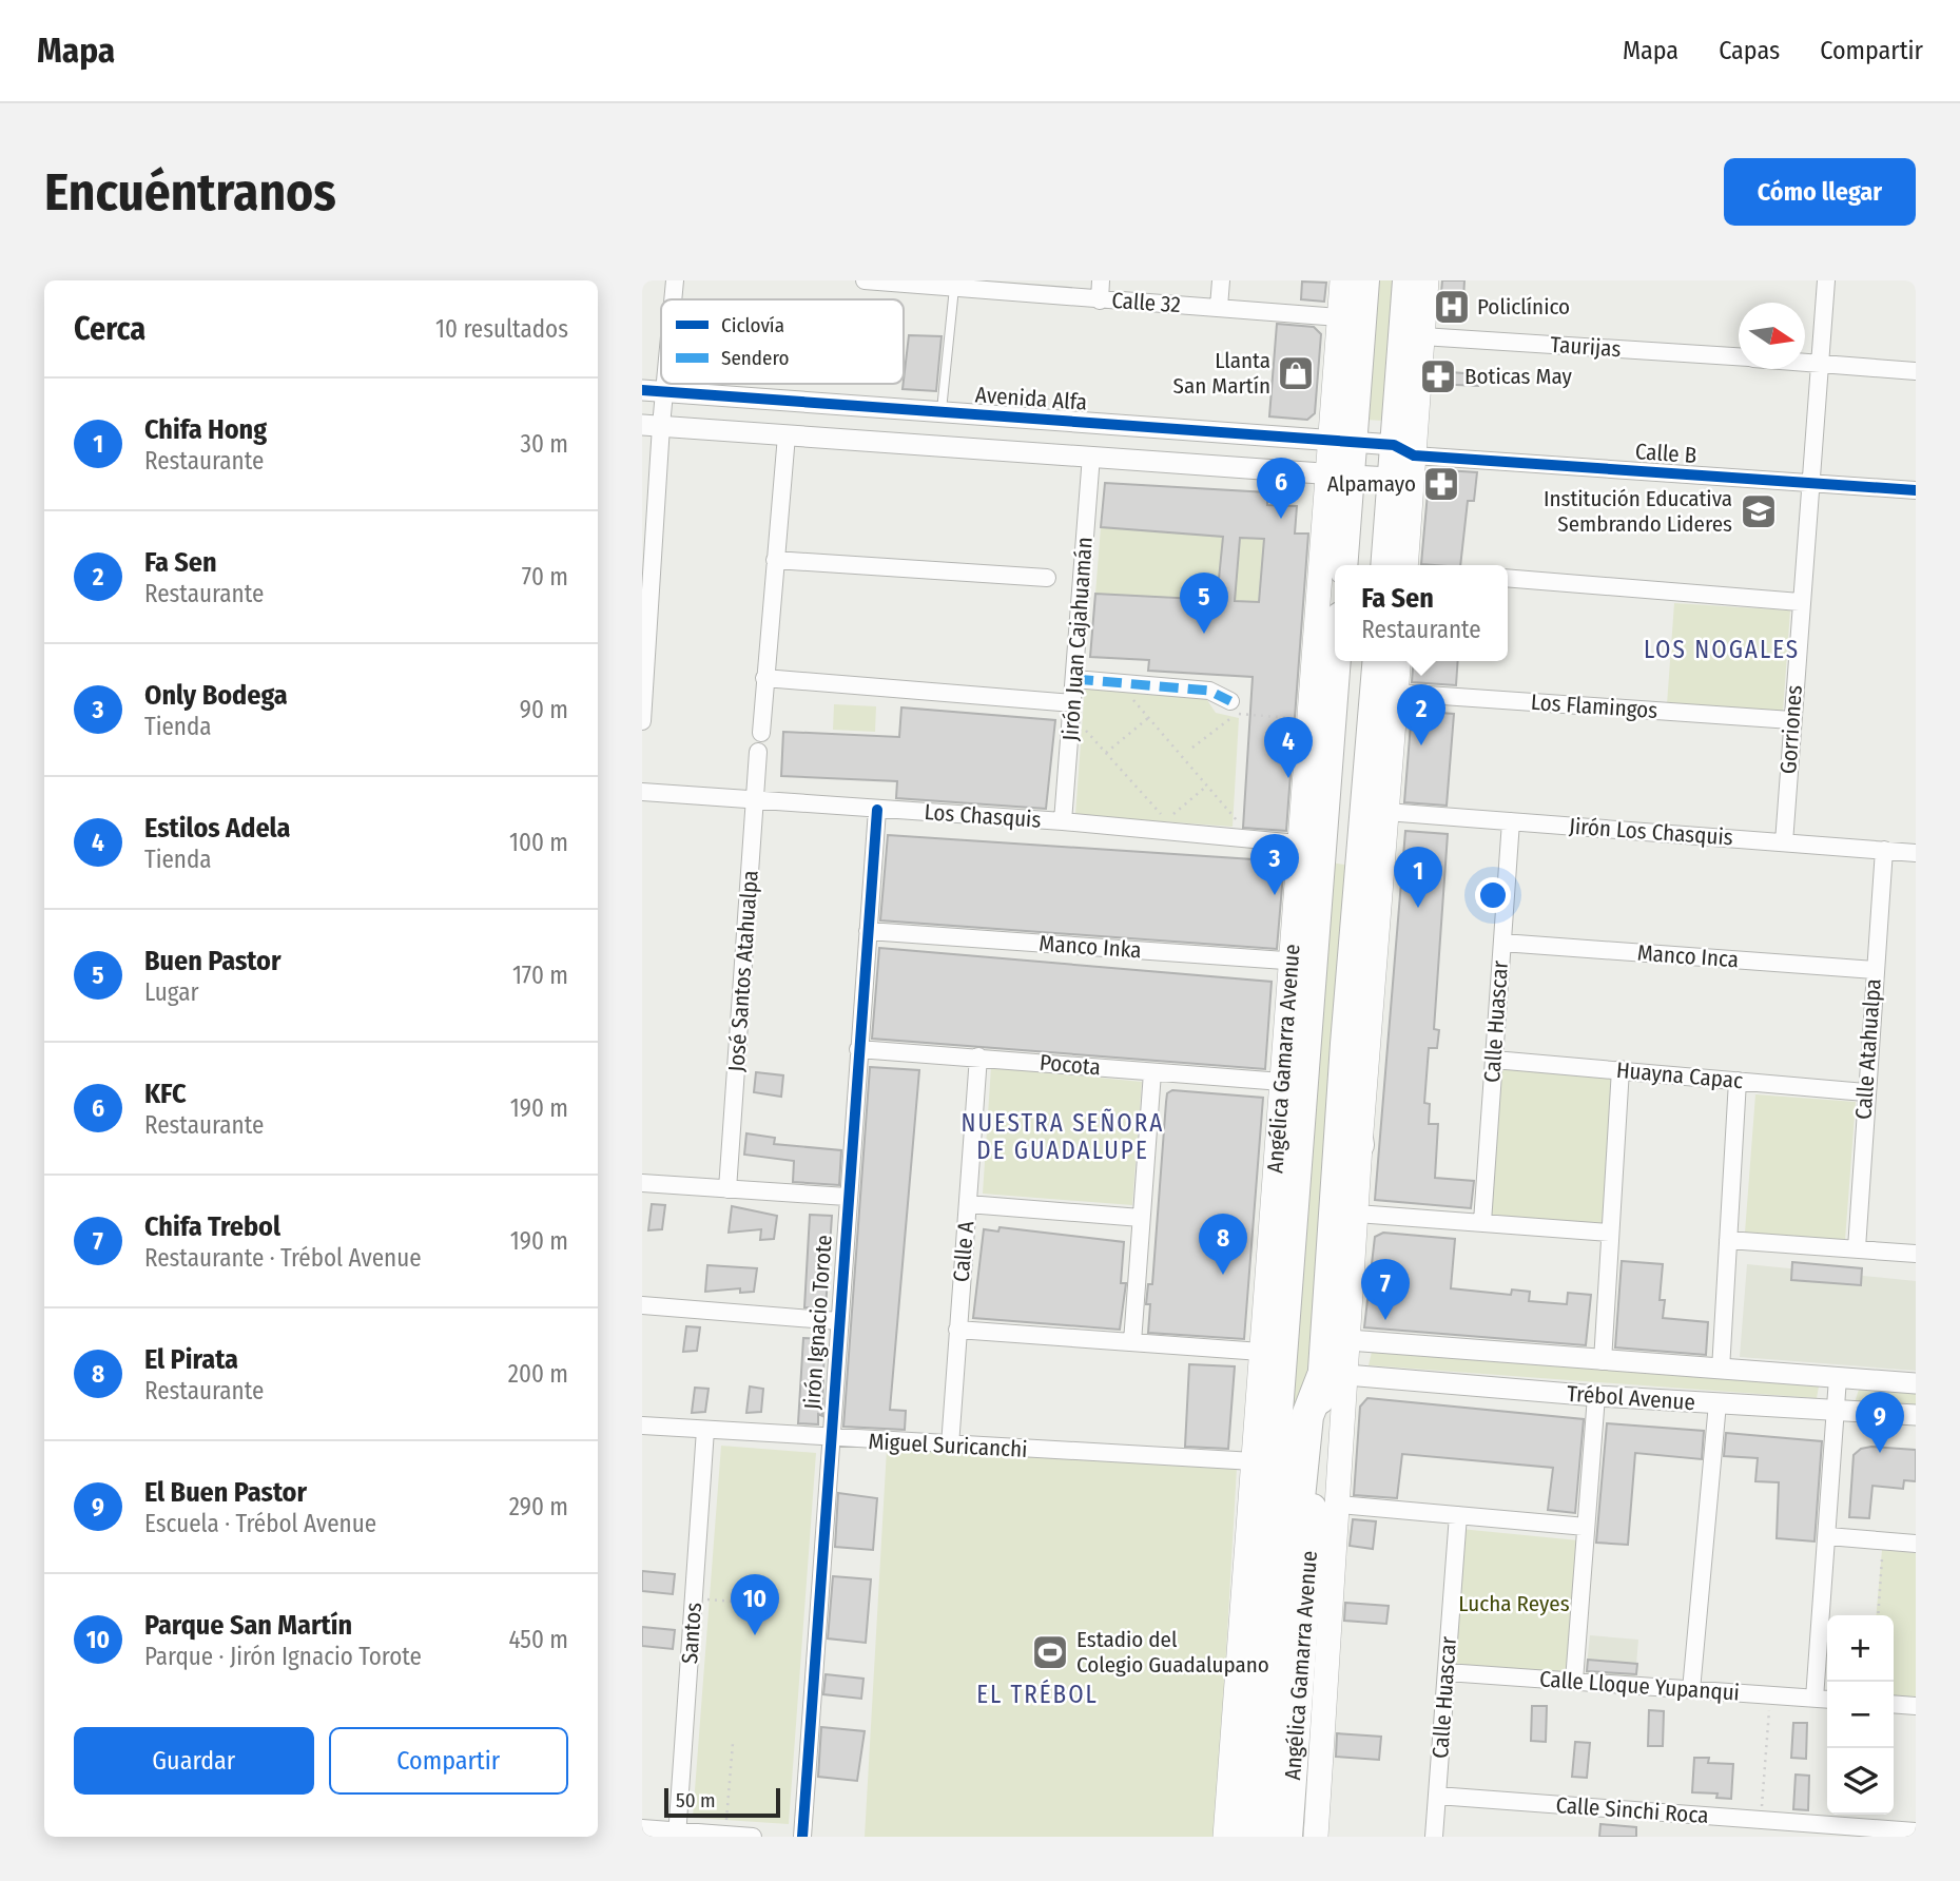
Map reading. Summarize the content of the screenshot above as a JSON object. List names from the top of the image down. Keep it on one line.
{"streets":{"main road":["Angélica Gamarra Avenue"],"street":["Calle 32","Taurijas","Avenida Alfa","Calle B","Jirón Juan Cajahuamán","Los Flamingos","Gorriones","Los Chasquis","Jirón Los Chasquis","Manco Inka","Manco Inca","José Santos Atahualpa","Calle Huascar","Calle Atahualpa","Pocota","Huayna Capac","Calle A","Jirón Ignacio Torote","Trébol Avenue","Miguel Suricanchi","Santos","Calle Lloque Yupanqui","Calle Sinchi Roca"]},"crossings":[["Calle 32","Angélica Gamarra Avenue"],["Taurijas","Gorriones"],["Avenida Alfa","Calle B"],["Avenida Alfa","Angélica Gamarra Avenue"],["Calle B","Gorriones"],["Jirón Juan Cajahuamán","Los Chasquis"],["Los Flamingos","Gorriones"],["Los Flamingos","Angélica Gamarra Avenue"],["Gorriones","Jirón Los Chasquis"],["Los Chasquis","José Santos Atahualpa"],["Los Chasquis","Angélica Gamarra Avenue"],["Los Chasquis","Jirón Ignacio Torote"],["Jirón Los Chasquis","Calle Huascar"],["Jirón Los Chasquis","Calle Atahualpa"],["Jirón Los Chasquis","Angélica Gamarra Avenue"],["Manco Inka","Angélica Gamarra Avenue"],["Manco Inka","Jirón Ignacio Torote"],["Manco Inca","Calle Huascar"],["Manco Inca","Calle Atahualpa"],["Calle Huascar","Huayna Capac"],["Calle Huascar","Calle Lloque Yupanqui"],["Calle Huascar","Calle Sinchi Roca"],["Calle Atahualpa","Huayna Capac"],["Angélica Gamarra Avenue","Pocota"],["Angélica Gamarra Avenue","Trébol Avenue"],["Angélica Gamarra Avenue","Miguel Suricanchi"],["Pocota","Calle A"],["Pocota","Jirón Ignacio Torote"],["Calle A","Miguel Suricanchi"],["Jirón Ignacio Torote","Miguel Suricanchi"],["Miguel Suricanchi","Santos"]],"districts":["LOS NOGALES","NUESTRA SEÑORA DE GUADALUPE","EL TRÉBOL"],"parks":["Lucha Reyes"],"places":{"hospital":["Policlínico"],"shop":["Llanta San Martín"],"pharmacy":["Boticas May","Alpamayo"],"school or university":["Institución Educativa Sembrando Lideres"],"sports":["Estadio del Colegio Guadalupano"]},"legend":["Ciclovía","Sendero"],"scale_bar":"50 m","north":"right","page":{"header":"Mapa","nav":["Mapa","Capas","Compartir"],"buttons":["Cómo llegar",["Guardar","Compartir"]],"title":"Encuéntranos","heading":["Cerca","10 resultados"],"list":[{"mark":"1","name":"Chifa Hong","note":"Restaurante","value":"30 m"},{"mark":"2","name":"Fa Sen","note":"Restaurante","value":"70 m"},{"mark":"3","name":"Only Bodega","note":"Tienda","value":"90 m"},{"mark":"4","name":"Estilos Adela","note":"Tienda","value":"100 m"},{"mark":"5","name":"Buen Pastor","note":"Lugar","value":"170 m"},{"mark":"6","name":"KFC","note":"Restaurante","value":"190 m"},{"mark":"7","name":"Chifa Trebol","note":"Restaurante · Trébol Avenue","value":"190 m"},{"mark":"8","name":"El Pirata","note":"Restaurante","value":"200 m"},{"mark":"9","name":"El Buen Pastor","note":"Escuela · Trébol Avenue","value":"290 m"},{"mark":"10","name":"Parque San Martín","note":"Parque · Jirón Ignacio Torote","value":"450 m"}],"pins":["6","5","2","4","3","1","8","7","9","10"],"popup":["Fa Sen","Restaurante"],"map_buttons":["+","−"],"scale":"50 m"}}
